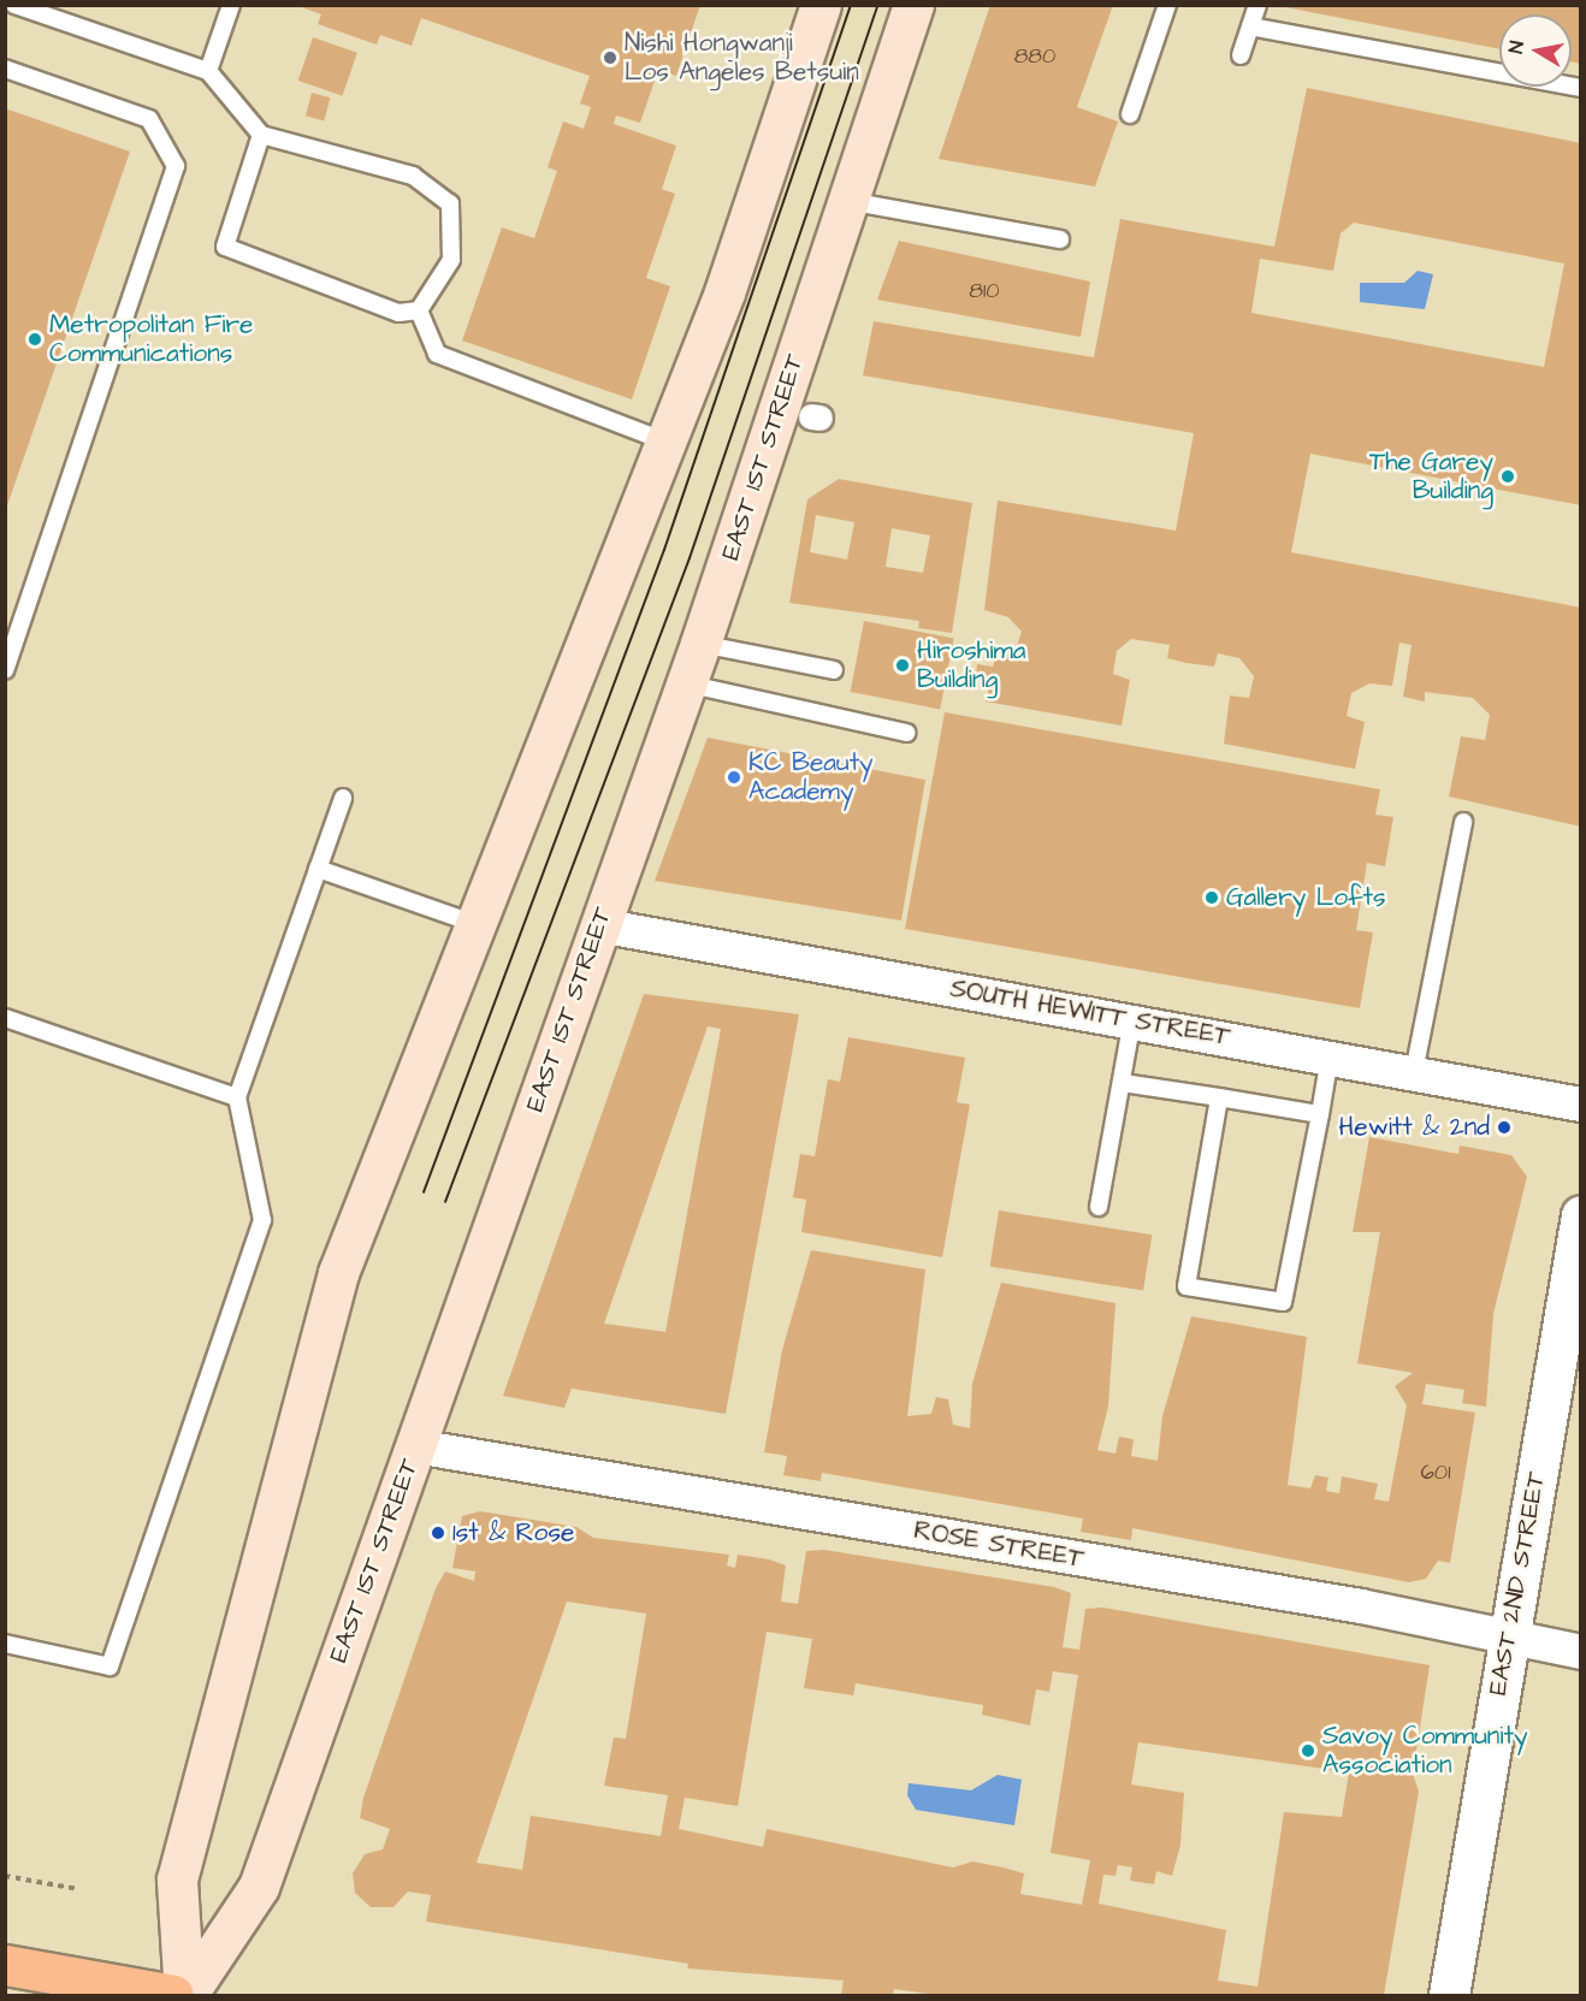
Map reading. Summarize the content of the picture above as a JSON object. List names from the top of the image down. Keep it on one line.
{"streets":{"main road":["EAST 1ST STREET"],"street":["SOUTH HEWITT STREET","ROSE STREET","EAST 2ND STREET"]},"crossings":[["EAST 1ST STREET","SOUTH HEWITT STREET"],["EAST 1ST STREET","ROSE STREET"],["ROSE STREET","EAST 2ND STREET"]],"places":["Nishi Hongwanji Los Angeles Betsuin","Metropolitan Fire Communications","The Garey Building","Hiroshima Building","KC Beauty Academy","Gallery Lofts","Hewitt & 2nd","1st & Rose","Savoy Community Association"],"house_numbers":["880","810","601"],"north":"left"}
